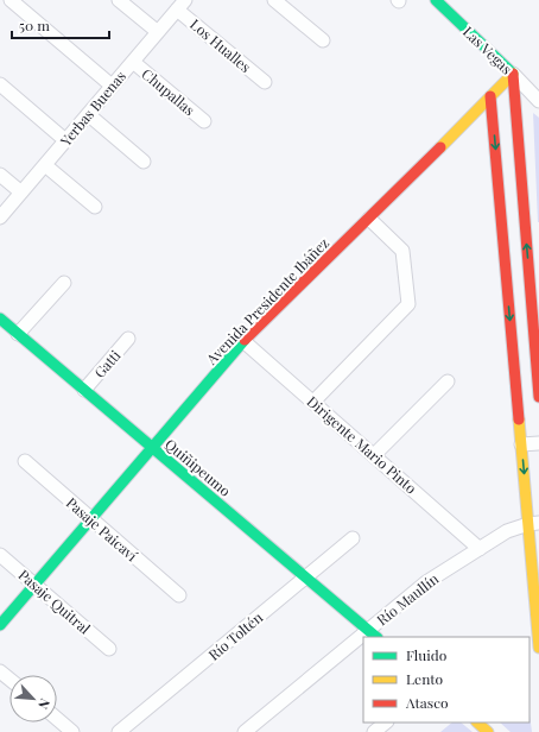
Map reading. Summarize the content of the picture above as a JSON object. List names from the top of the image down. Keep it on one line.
{"streets":{"street":["Los Hualles","Las Vegas","Chupallas","Yerbas Buenas","Avenida Presidente Ibáñez","Gatti","Dirigente Mario Pinto","Quiñipeumo","Pasaje Paicaví","Río Maullín","Pasaje Quitral","Río Toltén"]},"crossings":[["Los Hualles","Yerbas Buenas"],["Las Vegas","Avenida Presidente Ibáñez"],["Chupallas","Yerbas Buenas"],["Avenida Presidente Ibáñez","Dirigente Mario Pinto"],["Avenida Presidente Ibáñez","Quiñipeumo"],["Avenida Presidente Ibáñez","Pasaje Paicaví"],["Avenida Presidente Ibáñez","Pasaje Quitral"],["Gatti","Quiñipeumo"],["Dirigente Mario Pinto","Río Maullín"],["Quiñipeumo","Río Maullín"],["Quiñipeumo","Río Toltén"]],"legend":["Fluido","Lento","Atasco"],"scale_bar":"50 m","north":"bottom right"}
